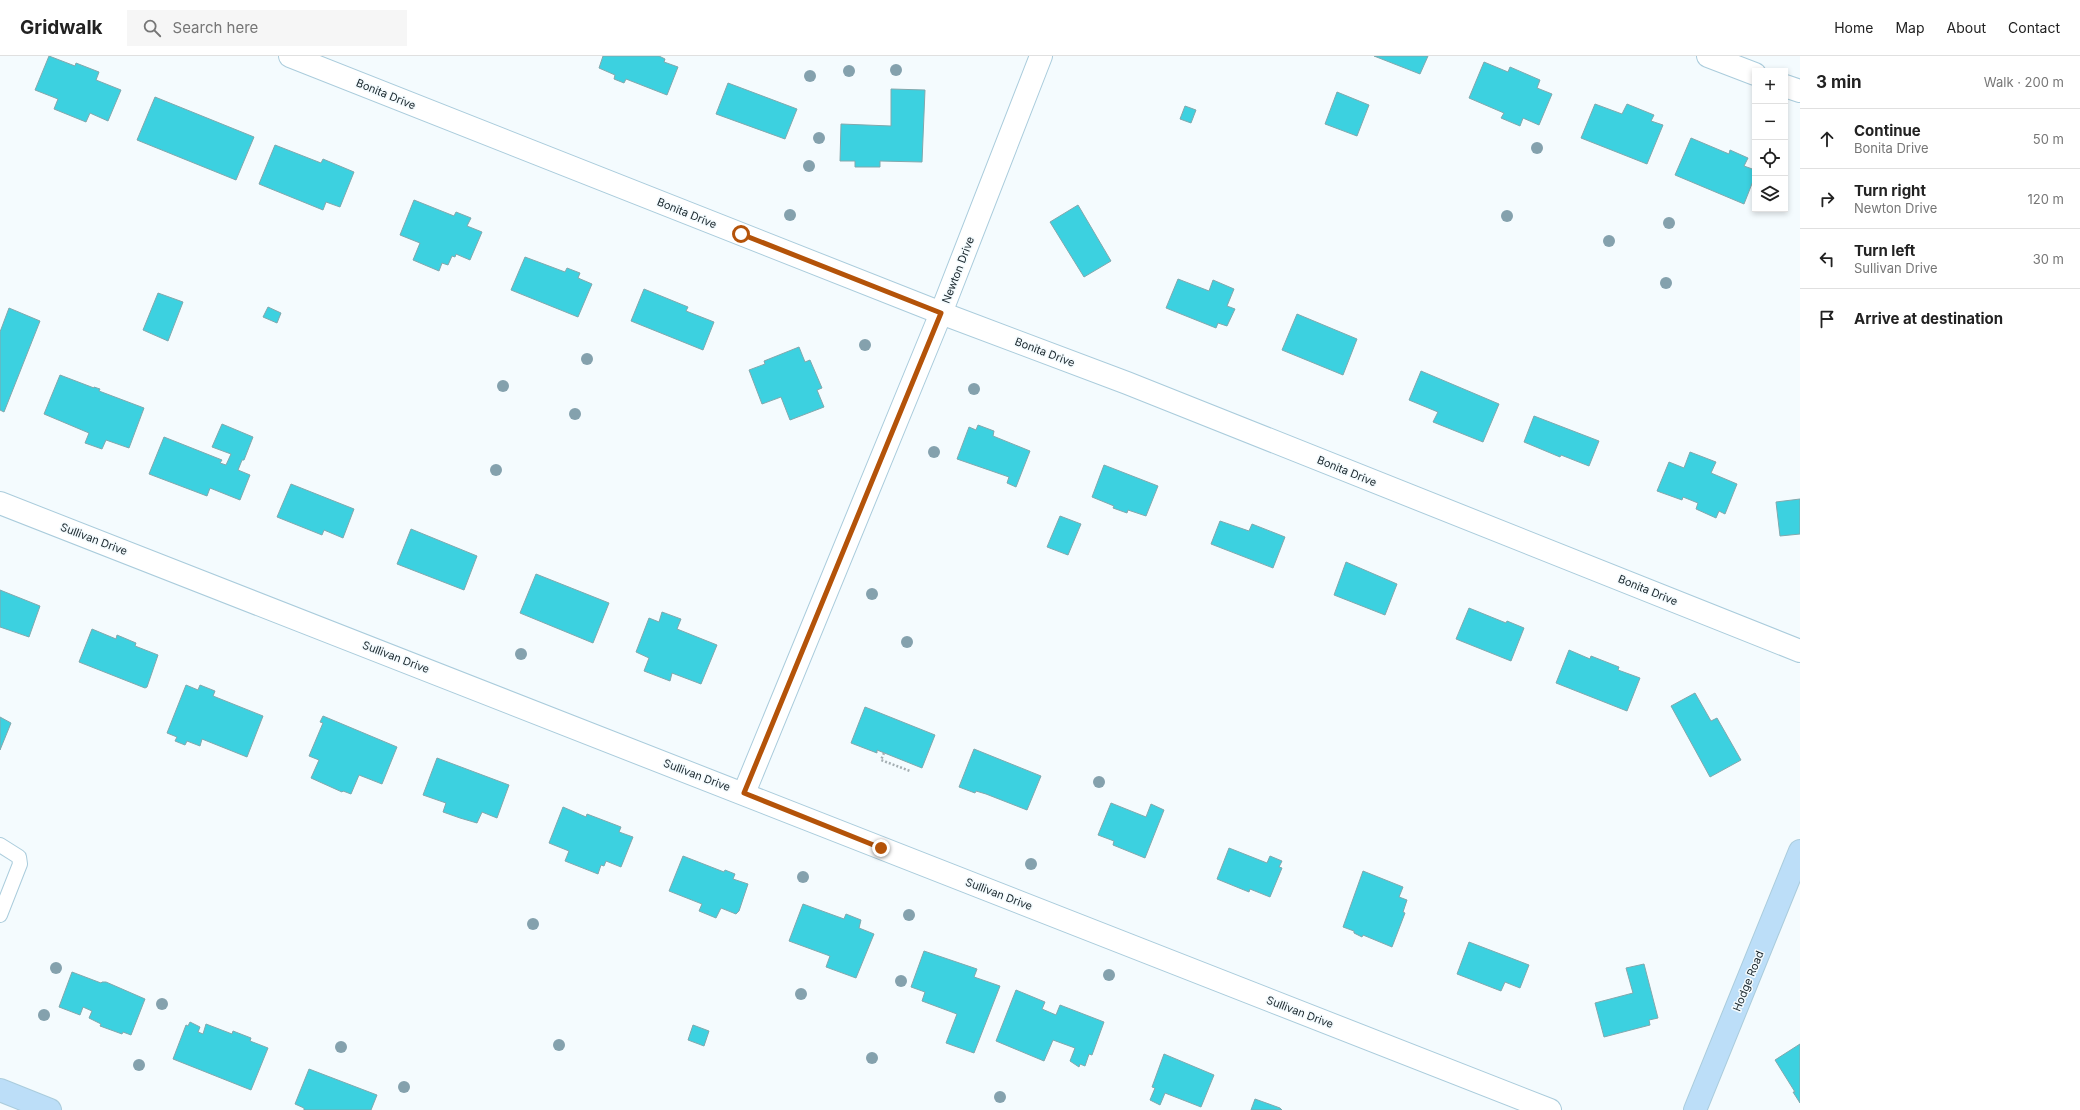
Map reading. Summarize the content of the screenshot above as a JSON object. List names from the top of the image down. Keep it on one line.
{"streets":{"street":["Bonita Drive","Newton Drive","Sullivan Drive","Hodge Road"]},"crossings":[["Bonita Drive","Newton Drive"],["Newton Drive","Sullivan Drive"]],"page":{"header":"Gridwalk","search":"Search here","nav":["Home","Map","About","Contact"],"heading":["3 min","Walk · 200 m"],"map_buttons":["+","−"],"list":[["Continue","Bonita Drive","50 m"],["Turn right","Newton Drive","120 m"],["Turn left","Sullivan Drive","30 m"],"Arrive at destination"]}}
